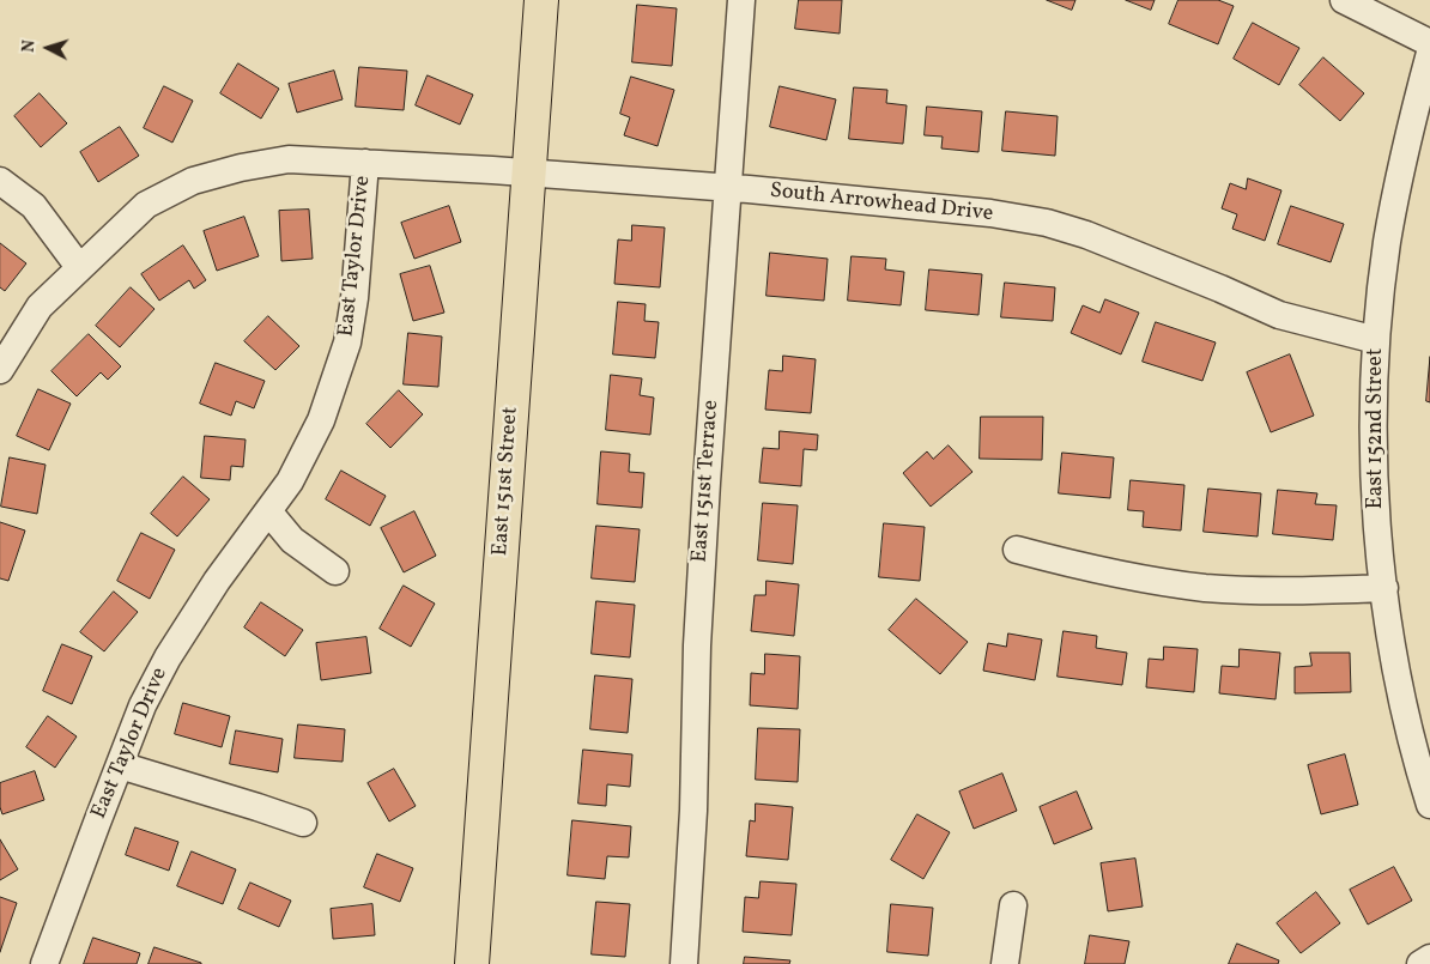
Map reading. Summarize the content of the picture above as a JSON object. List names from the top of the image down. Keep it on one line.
{"streets":{"main road":["East 151st Street"],"street":["South Arrowhead Drive","East Taylor Drive","East 152nd Street","East 151st Terrace"]},"crossings":[["South Arrowhead Drive","East Taylor Drive"],["South Arrowhead Drive","East 152nd Street"],["South Arrowhead Drive","East 151st Street"],["South Arrowhead Drive","East 151st Terrace"]],"north":"left"}
